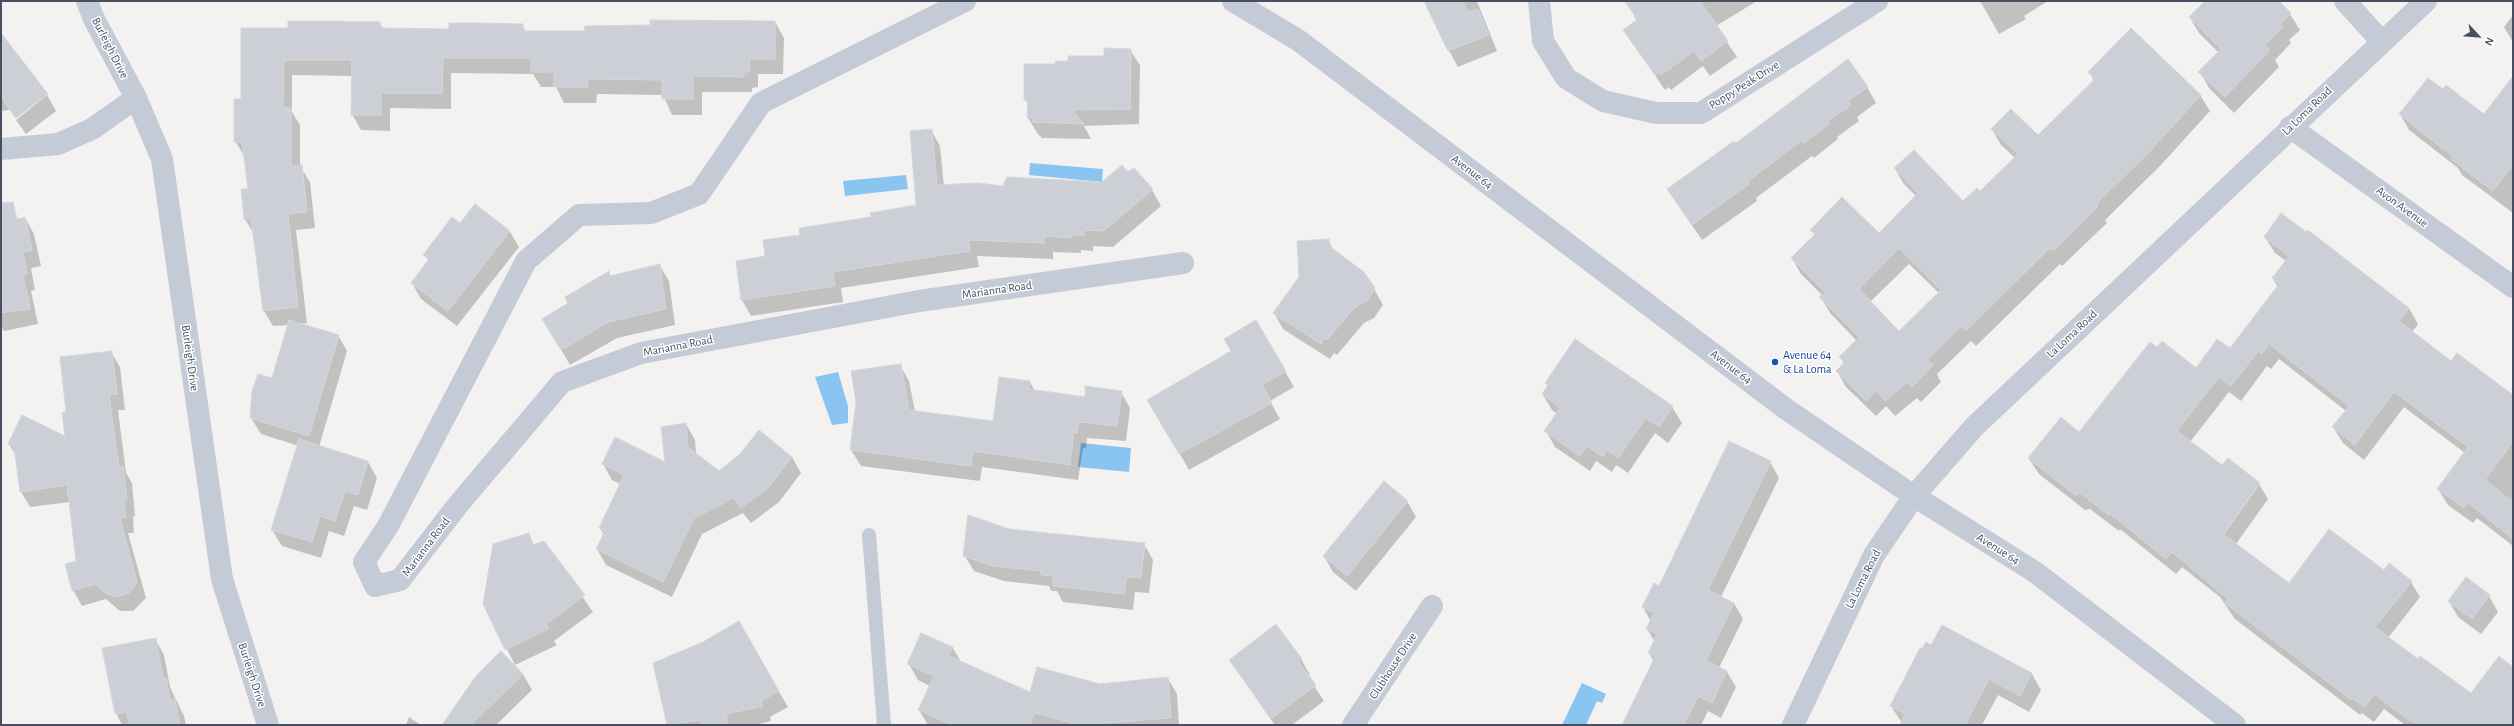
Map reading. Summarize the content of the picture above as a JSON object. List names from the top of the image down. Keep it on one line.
{"streets":{"street":["Burleigh Drive","Poppy Peak Drive","La Loma Road","Avenue 64","Avon Avenue","Marianna Road","Clubhouse Drive"]},"crossings":[["La Loma Road","Avenue 64"],["La Loma Road","Avon Avenue"]],"places":["Avenue 64 & La Loma"],"north":"bottom right"}
